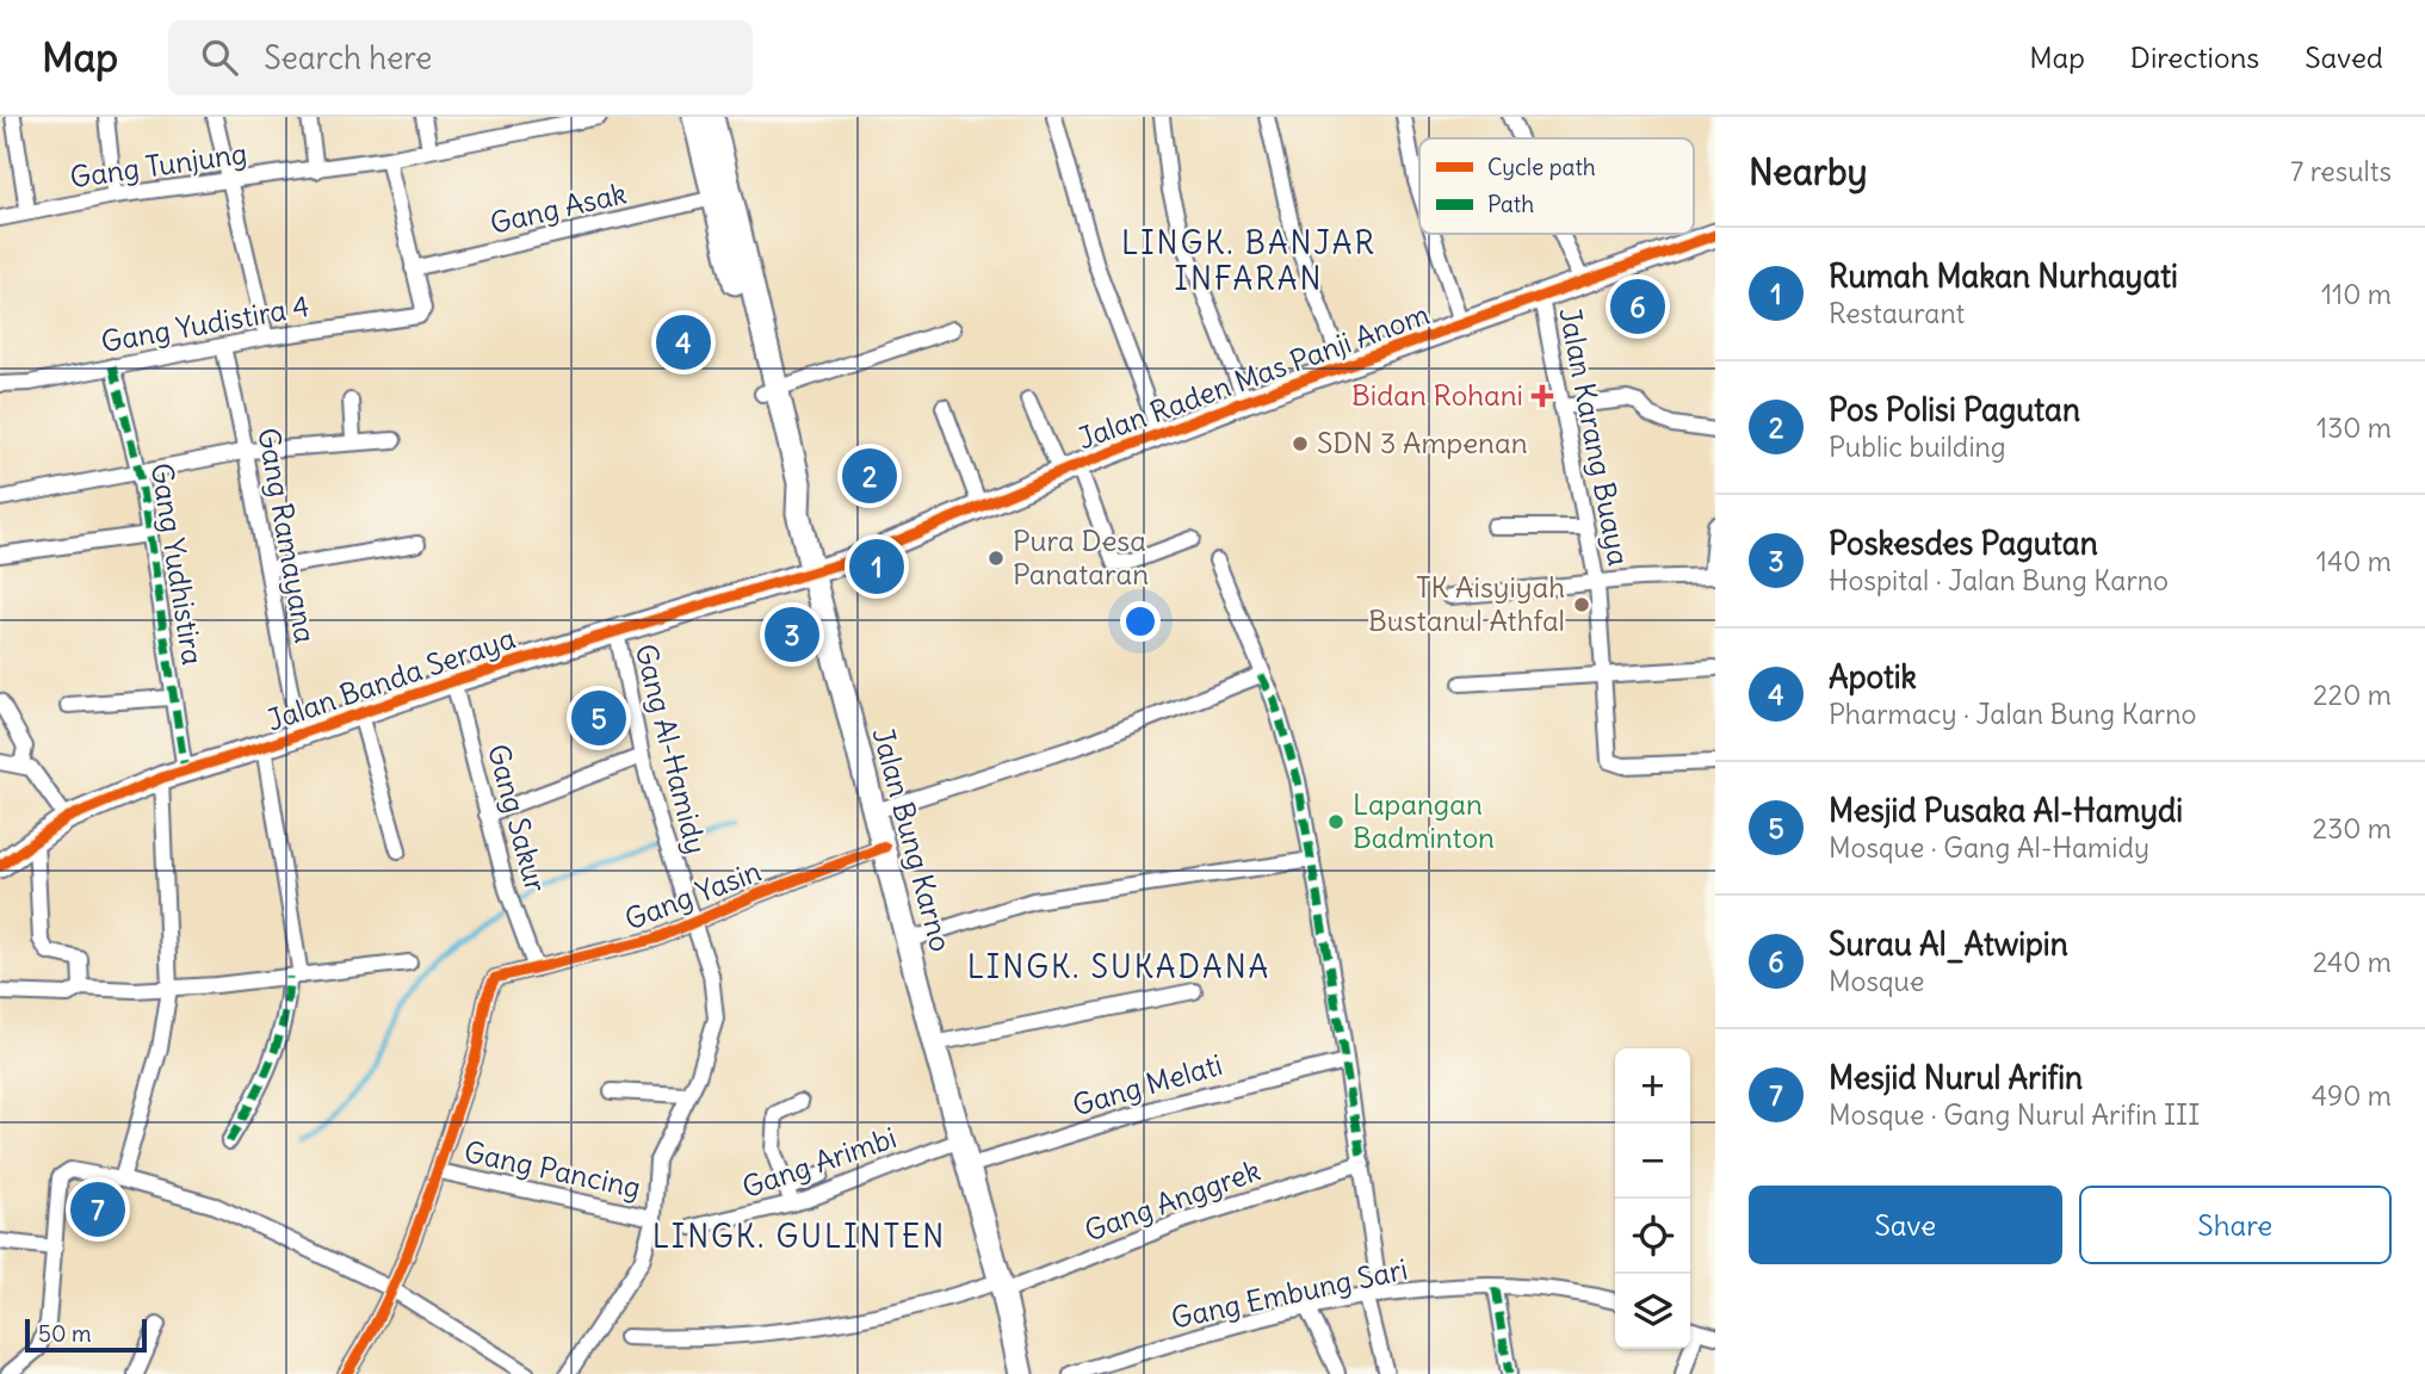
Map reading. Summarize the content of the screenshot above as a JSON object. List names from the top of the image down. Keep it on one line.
{"streets":{"street":["Gang Tunjung","Gang Asak","Gang Yudistira 4","Jalan Raden Mas Panji Anom","Jalan Karang Buaya","Gang Ramayana","Gang Yudhistira","Jalan Banda Seraya","Gang Al-Hamidy","Gang Sakur","Jalan Bung Karno","Gang Yasin","Gang Melati","Gang Arimbi","Gang Pancing","Gang Anggrek","Gang Embung Sari"]},"crossings":[["Gang Asak","Gang Yudistira 4"],["Gang Asak","Jalan Bung Karno"],["Gang Yudistira 4","Gang Ramayana"],["Gang Yudistira 4","Gang Yudhistira"],["Jalan Raden Mas Panji Anom","Jalan Karang Buaya"],["Jalan Raden Mas Panji Anom","Jalan Banda Seraya"],["Jalan Raden Mas Panji Anom","Jalan Bung Karno"],["Gang Ramayana","Jalan Banda Seraya"],["Gang Yudhistira","Jalan Banda Seraya"],["Jalan Banda Seraya","Gang Al-Hamidy"],["Jalan Banda Seraya","Gang Sakur"],["Jalan Banda Seraya","Jalan Bung Karno"],["Gang Al-Hamidy","Gang Yasin"],["Gang Al-Hamidy","Gang Pancing"],["Gang Sakur","Gang Yasin"],["Jalan Bung Karno","Gang Yasin"],["Jalan Bung Karno","Gang Melati"],["Jalan Bung Karno","Gang Arimbi"],["Jalan Bung Karno","Gang Anggrek"],["Gang Yasin","Gang Pancing"]],"districts":["LINGK. BANJAR INFARAN","LINGK. SUKADANA","LINGK. GULINTEN"],"places":{"health":["Bidan Rohani"],"other":["SDN 3 Ampenan","Pura Desa Panataran","TK Aisyiyah Bustanul Athfal","Lapangan Badminton"]},"legend":["Cycle path","Path"],"scale_bar":"50 m","page":{"header":"Map","search":"Search here","nav":["Map","Directions","Saved"],"heading":["Nearby","7 results"],"list":[{"mark":"1","name":"Rumah Makan Nurhayati","note":"Restaurant","value":"110 m"},{"mark":"2","name":"Pos Polisi Pagutan","note":"Public building","value":"130 m"},{"mark":"3","name":"Poskesdes Pagutan","note":"Hospital · Jalan Bung Karno","value":"140 m"},{"mark":"4","name":"Apotik","note":"Pharmacy · Jalan Bung Karno","value":"220 m"},{"mark":"5","name":"Mesjid Pusaka Al-Hamydi","note":"Mosque · Gang Al-Hamidy","value":"230 m"},{"mark":"6","name":"Surau Al_Atwipin","note":"Mosque","value":"240 m"},{"mark":"7","name":"Mesjid Nurul Arifin","note":"Mosque · Gang Nurul Arifin III","value":"490 m"}],"pins":["6","4","2","1","3","5","7"],"map_buttons":["+","−"],"buttons":["Save","Share"],"scale":"50 m"}}
